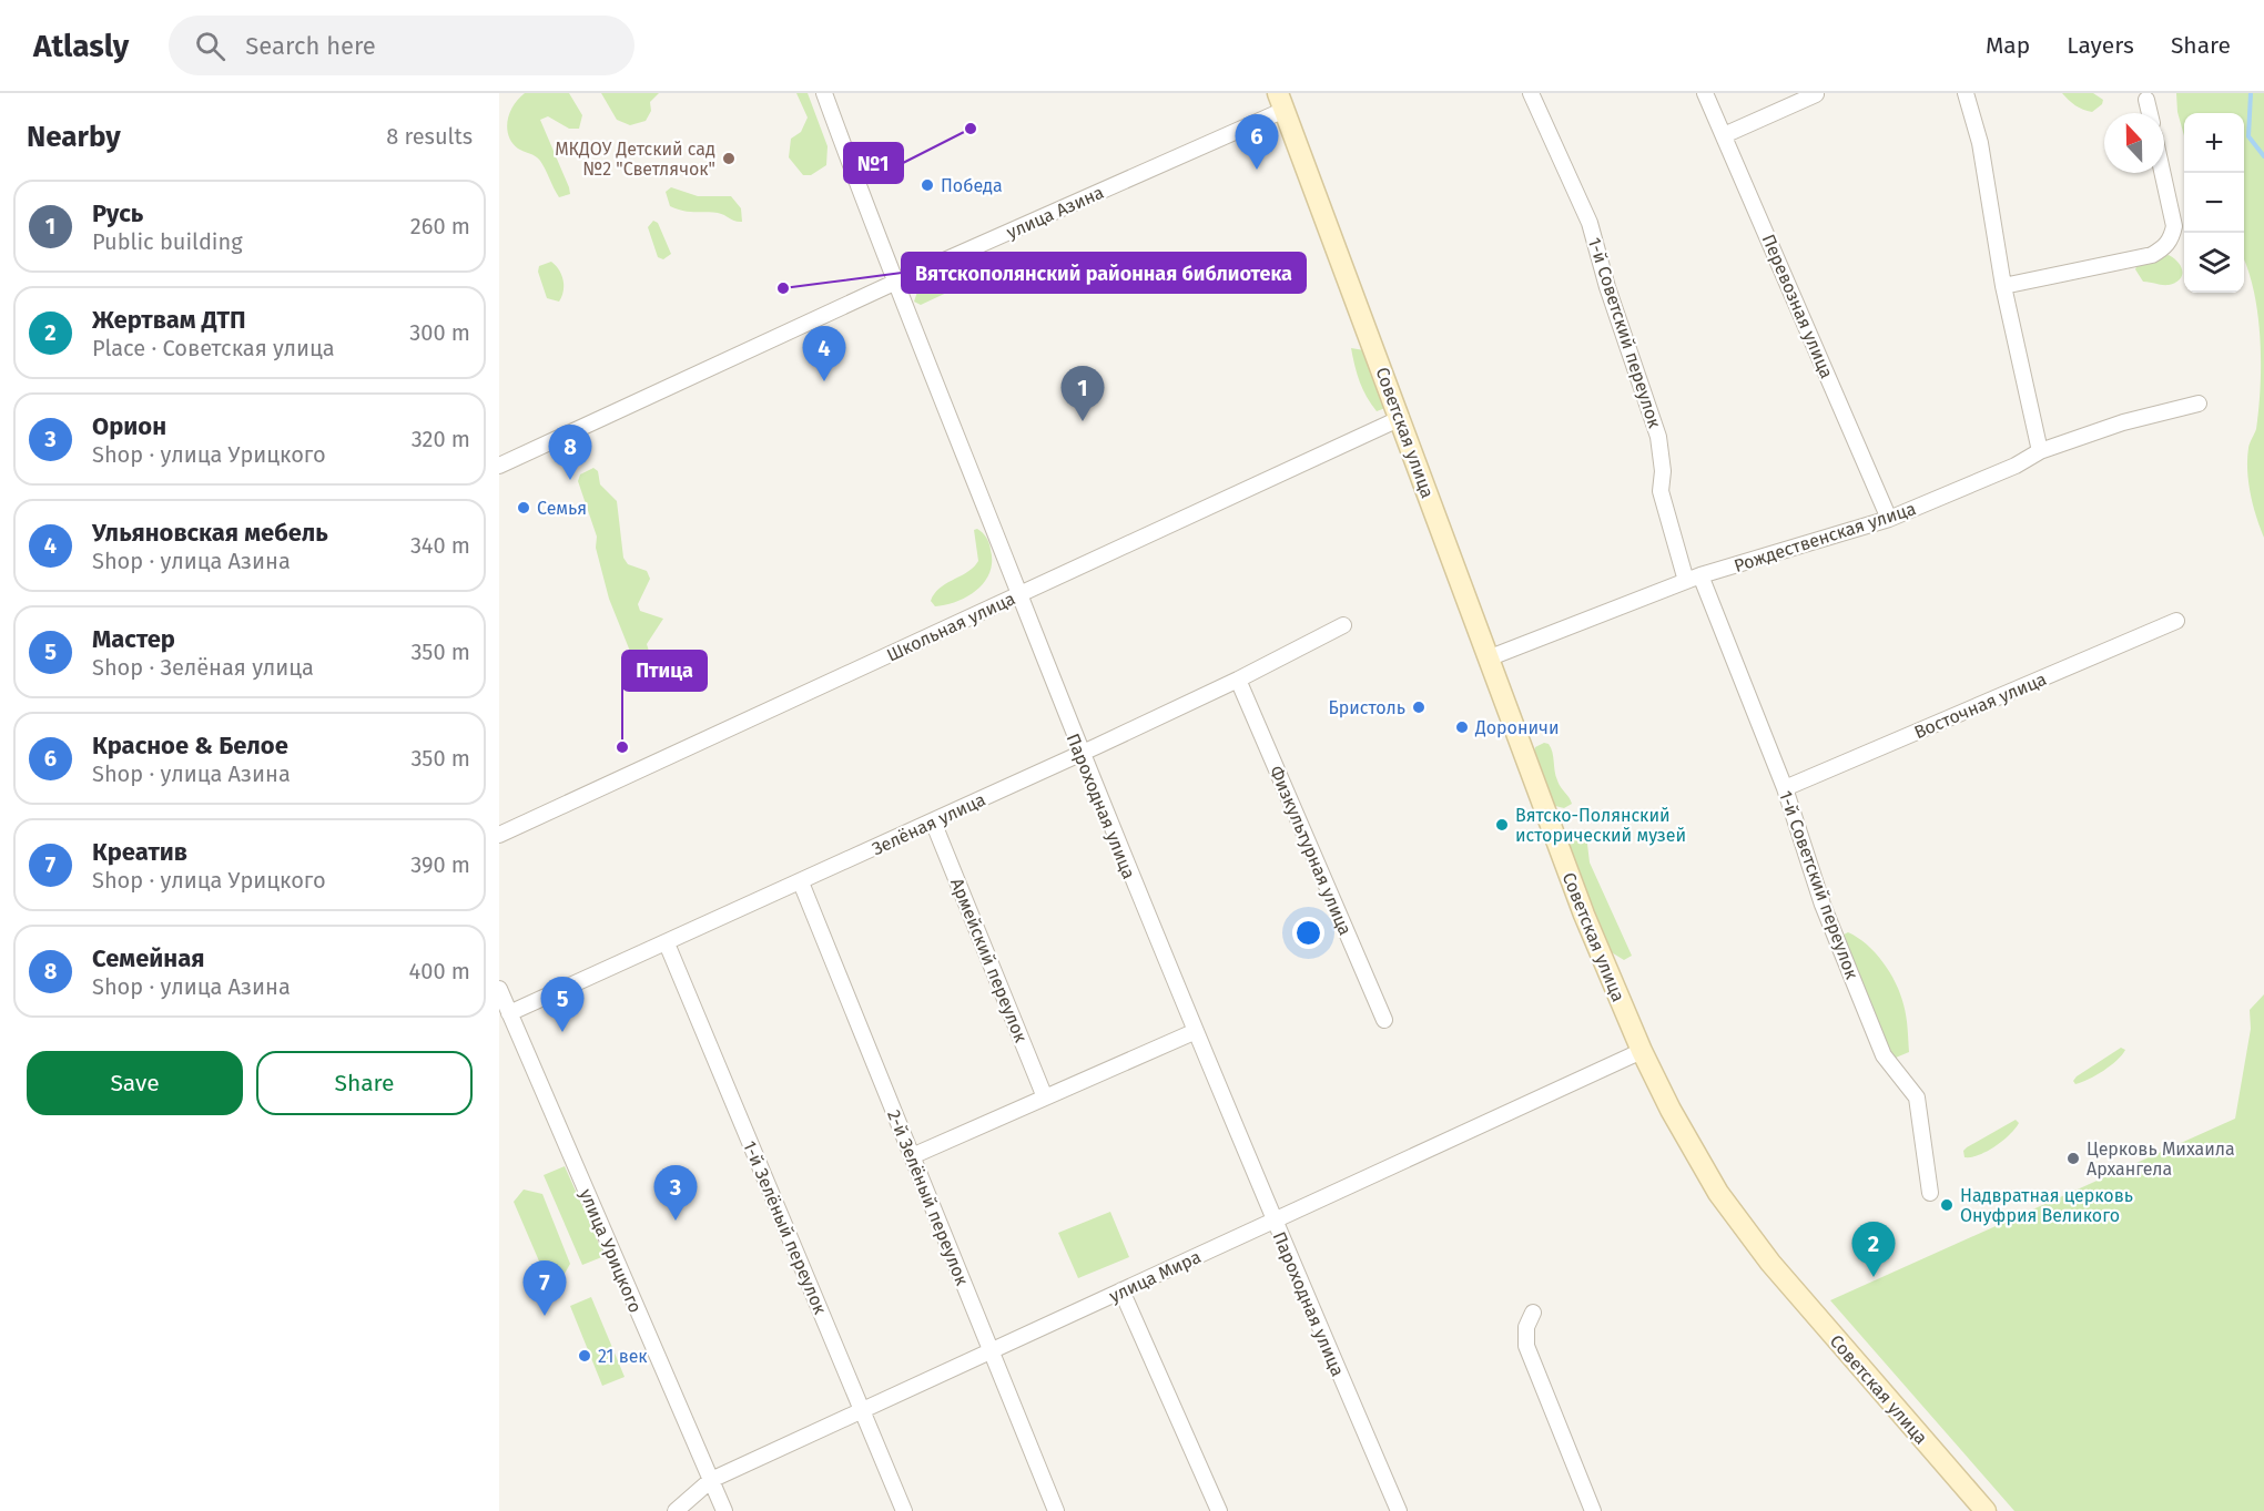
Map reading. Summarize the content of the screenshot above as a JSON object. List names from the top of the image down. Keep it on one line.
{"streets":{"street":["улица Азина","Перевозная улица","1-й Советский переулок","Советская улица","Рождественская улица","Школьная улица","Восточная улица","Пароходная улица","Зелёная улица","Физкультурная улица","Армейский переулок","2-й Зелёный переулок","1-й Зелёный переулок","улица Урицкого","улица Мира"]},"crossings":[["улица Азина","Советская улица"],["улица Азина","Пароходная улица"],["Перевозная улица","Рождественская улица"],["1-й Советский переулок","Рождественская улица"],["1-й Советский переулок","Восточная улица"],["Советская улица","Рождественская улица"],["Советская улица","Школьная улица"],["Советская улица","улица Мира"],["Школьная улица","Пароходная улица"],["Пароходная улица","Зелёная улица"],["Пароходная улица","улица Мира"],["Зелёная улица","Физкультурная улица"],["Зелёная улица","Армейский переулок"],["Зелёная улица","2-й Зелёный переулок"],["Зелёная улица","1-й Зелёный переулок"],["Зелёная улица","улица Урицкого"],["2-й Зелёный переулок","улица Мира"],["1-й Зелёный переулок","улица Мира"],["улица Урицкого","улица Мира"]],"places":["№1","МКДОУ Детский сад №2 \"Светлячок\"","Победа","Вятскополянский районная библиотека","Семья","Бристоль","Дороничи","Птица","Вятско-Полянский исторический музей","Церковь Михаила Архангела","Надвратная церковь Онуфрия Великого","21 век"],"north":"top","page":{"header":"Atlasly","search":"Search here","nav":["Map","Layers","Share"],"heading":["Nearby","8 results"],"map_buttons":["+","−"],"pins":["6","4","1","8","5","3","2","7"],"list":[{"mark":"1","name":"Русь","note":"Public building","value":"260 m"},{"mark":"2","name":"Жертвам ДТП","note":"Place · Советская улица","value":"300 m"},{"mark":"3","name":"Орион","note":"Shop · улица Урицкого","value":"320 m"},{"mark":"4","name":"Ульяновская мебель","note":"Shop · улица Азина","value":"340 m"},{"mark":"5","name":"Мастер","note":"Shop · Зелёная улица","value":"350 m"},{"mark":"6","name":"Красное & Белое","note":"Shop · улица Азина","value":"350 m"},{"mark":"7","name":"Креатив","note":"Shop · улица Урицкого","value":"390 m"},{"mark":"8","name":"Семейная","note":"Shop · улица Азина","value":"400 m"}],"buttons":["Save","Share"]}}
